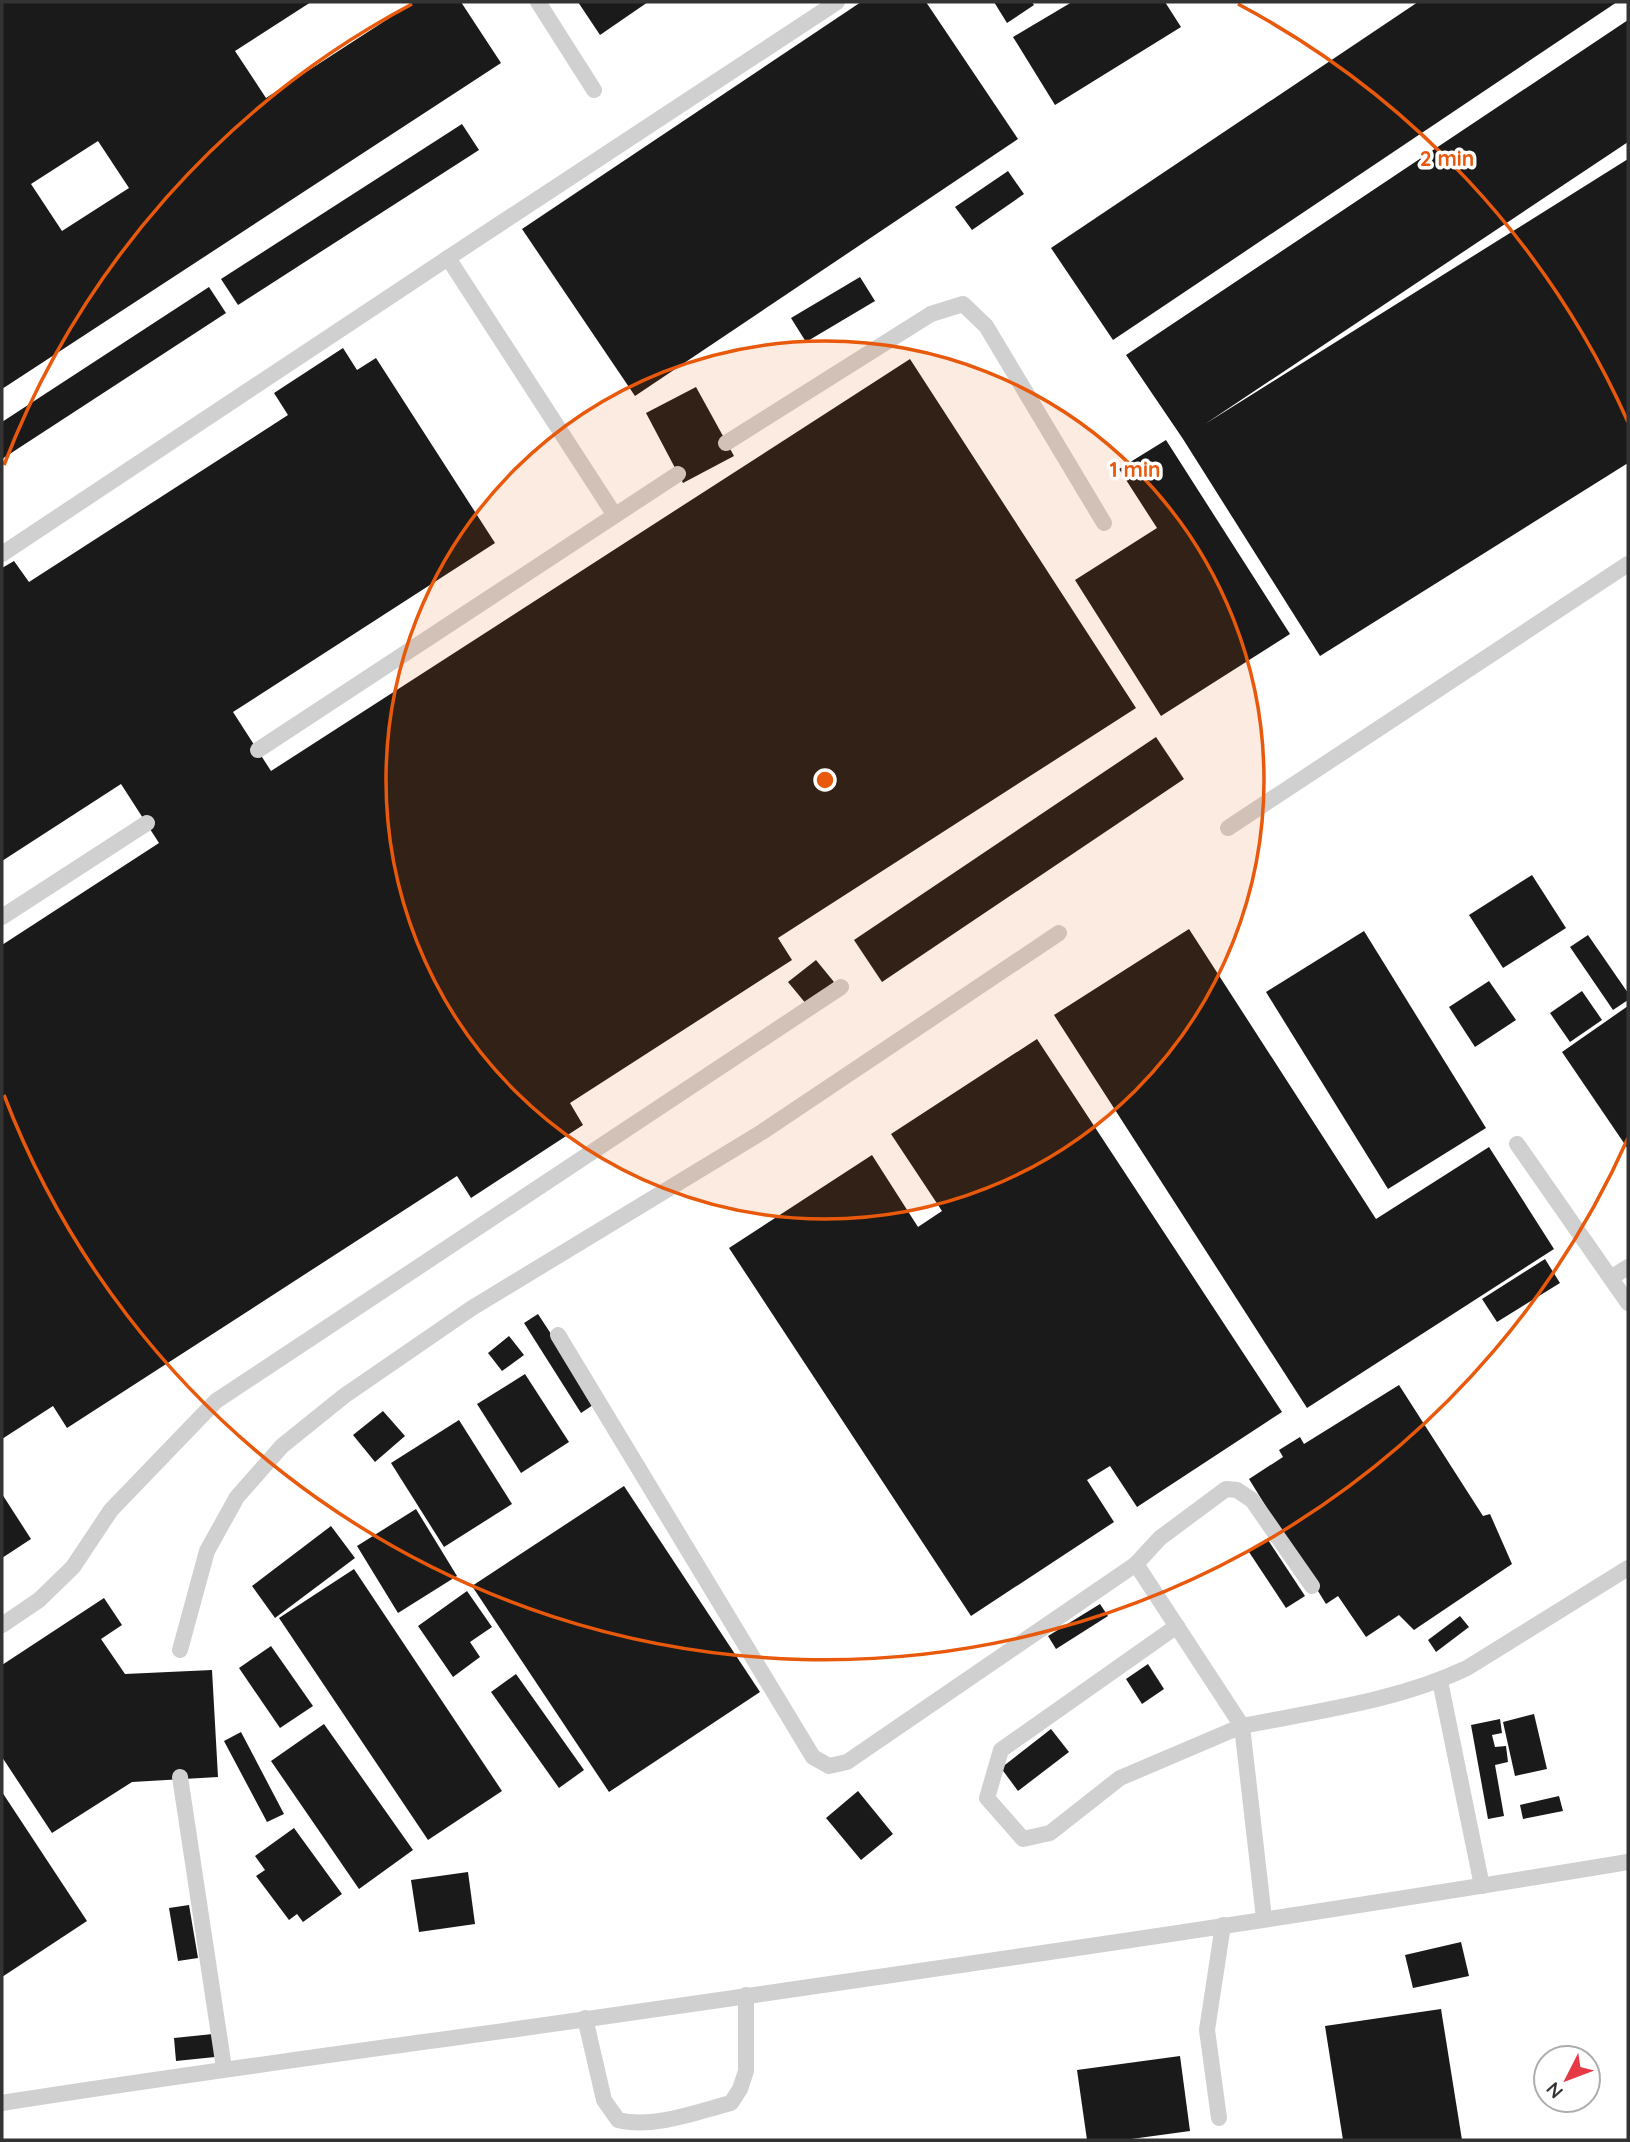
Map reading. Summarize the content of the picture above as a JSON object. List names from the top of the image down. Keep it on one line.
{"north":"bottom left","rings":["2 min","1 min"]}
